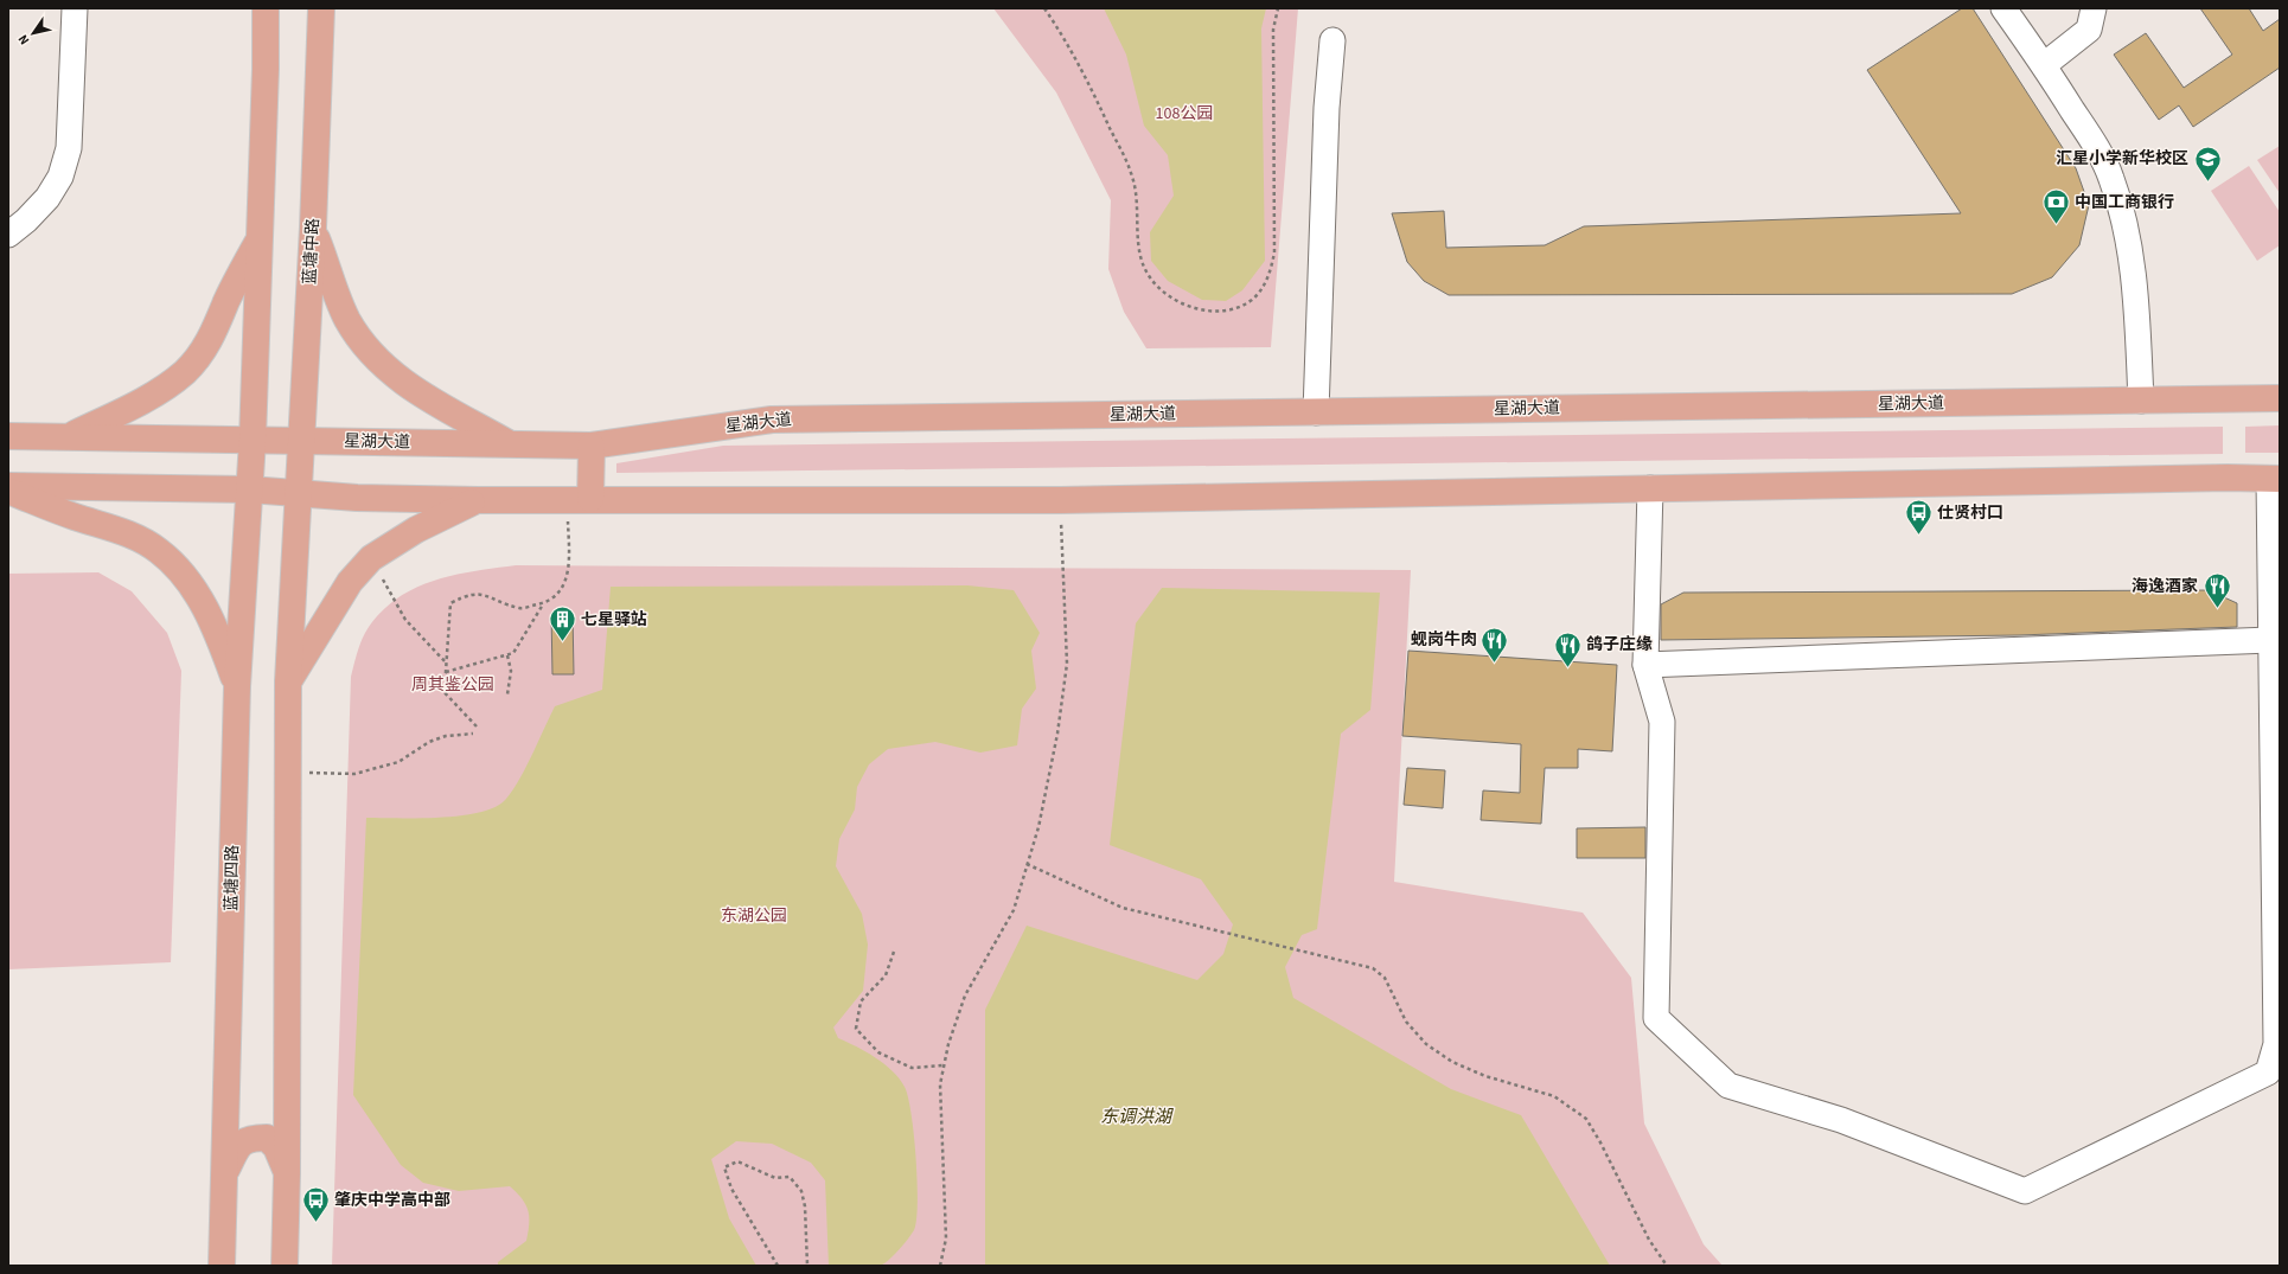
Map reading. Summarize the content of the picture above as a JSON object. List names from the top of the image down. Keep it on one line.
{"streets":{"main road":["蓝塘中路","星湖大道","蓝塘四路"]},"crossings":[["蓝塘中路","星湖大道"]],"water":["东调洪湖"],"parks":["108公园","周其鉴公园","东湖公园"],"places":{"school or university":["汇星小学新华校区"],"bank":["中国工商银行"],"bus stop":["仕贤村口","肇庆中学高中部"],"restaurant":["海逸酒家","蚬岗牛肉","鸽子庄缘"],"building":["七星驿站"]},"north":"bottom left"}
